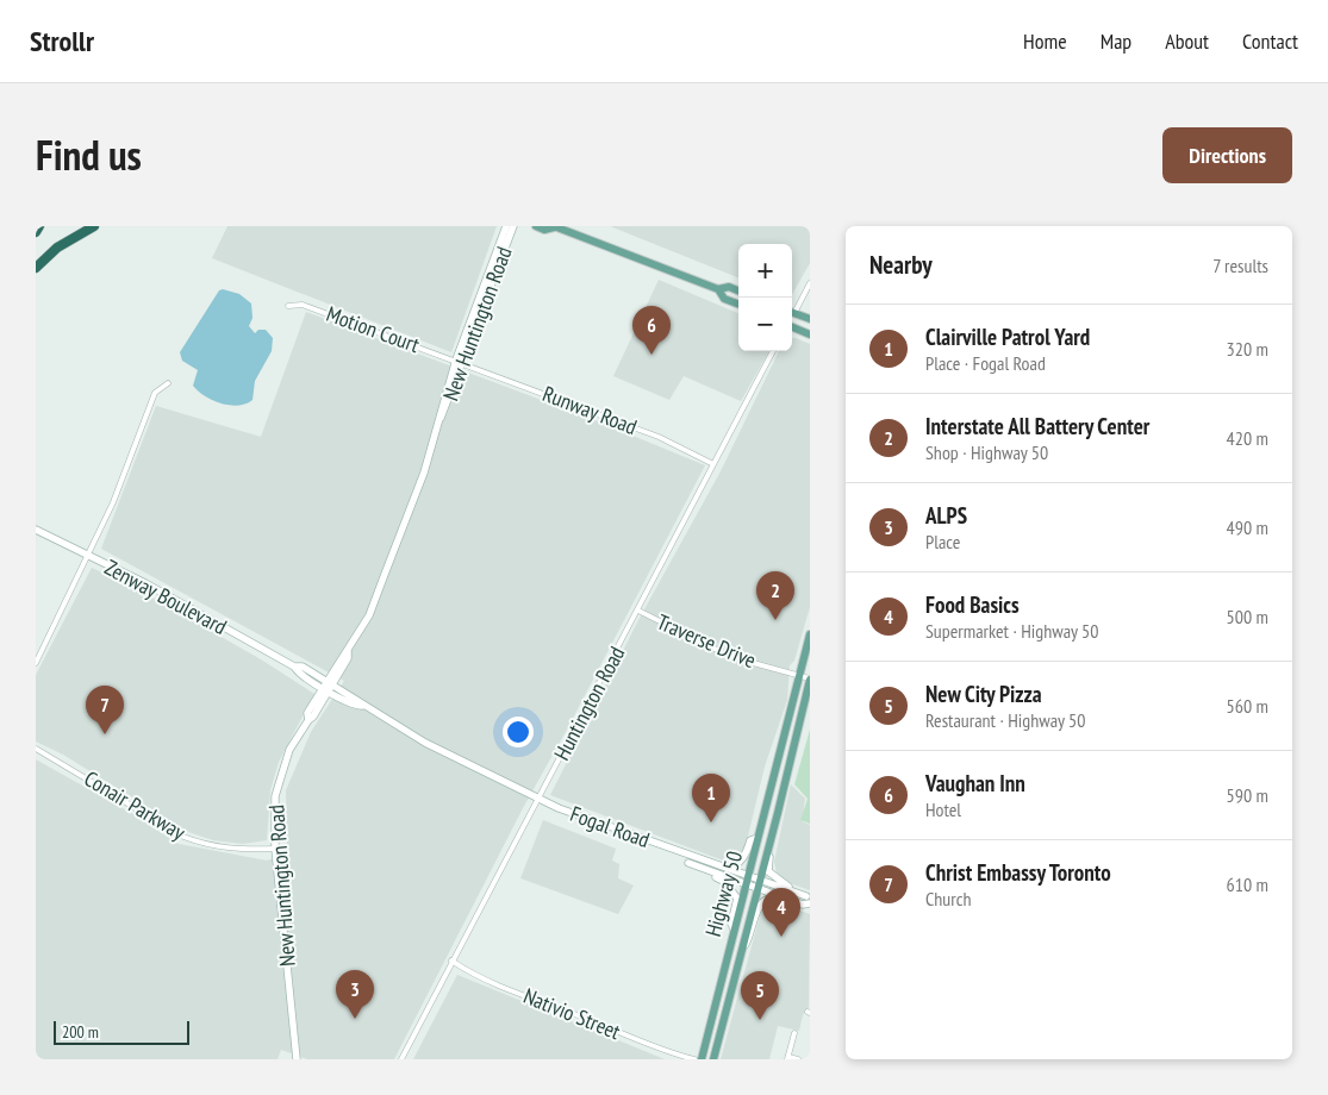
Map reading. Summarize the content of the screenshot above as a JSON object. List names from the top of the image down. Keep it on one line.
{"streets":{"main road":["Highway 50"],"street":["New Huntington Road","Motion Court","Runway Road","Zenway Boulevard","Traverse Drive","Huntington Road","Conair Parkway","Fogal Road","Nativio Street"]},"crossings":[["New Huntington Road","Motion Court"],["New Huntington Road","Runway Road"],["New Huntington Road","Zenway Boulevard"],["New Huntington Road","Conair Parkway"],["Motion Court","Runway Road"],["Runway Road","Huntington Road"],["Zenway Boulevard","Huntington Road"],["Zenway Boulevard","Fogal Road"],["Traverse Drive","Huntington Road"],["Traverse Drive","Highway 50"],["Huntington Road","Fogal Road"],["Huntington Road","Nativio Street"],["Fogal Road","Highway 50"]],"scale_bar":"200 m","page":{"header":"Strollr","nav":["Home","Map","About","Contact"],"title":"Find us","buttons":"Directions","heading":["Nearby","7 results"],"map_buttons":["+","−"],"list":[{"mark":"1","name":"Clairville Patrol Yard","note":"Place · Fogal Road","value":"320 m"},{"mark":"2","name":"Interstate All Battery Center","note":"Shop · Highway 50","value":"420 m"},{"mark":"3","name":"ALPS","note":"Place","value":"490 m"},{"mark":"4","name":"Food Basics","note":"Supermarket · Highway 50","value":"500 m"},{"mark":"5","name":"New City Pizza","note":"Restaurant · Highway 50","value":"560 m"},{"mark":"6","name":"Vaughan Inn","note":"Hotel","value":"590 m"},{"mark":"7","name":"Christ Embassy Toronto","note":"Church","value":"610 m"}],"pins":["6","2","7","1","4","3","5"],"scale":"200 m"}}
